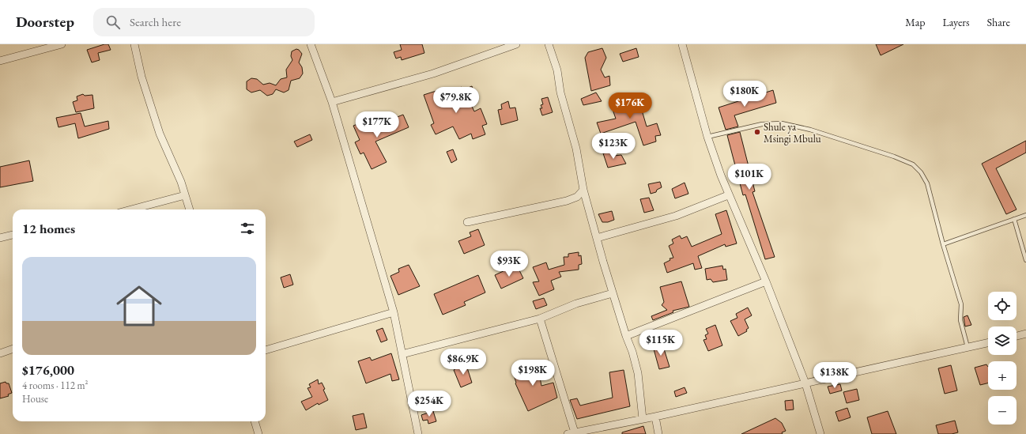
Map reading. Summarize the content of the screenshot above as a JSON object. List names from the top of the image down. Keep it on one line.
{"places":["Shule ya Msingi Mbulu"],"page":{"header":"Doorstep","search":"Search here","nav":["Map","Layers","Share"],"price":["$180K","$79.8K","$176K","$177K","$123K","$101K","$93K","$115K","$86.9K","$198K","$138K","$254K"],"heading":"12 homes","list":[{"name":"$176,000","note":"4 rooms · 112 m² · House"}],"map_buttons":["+","−"]}}
